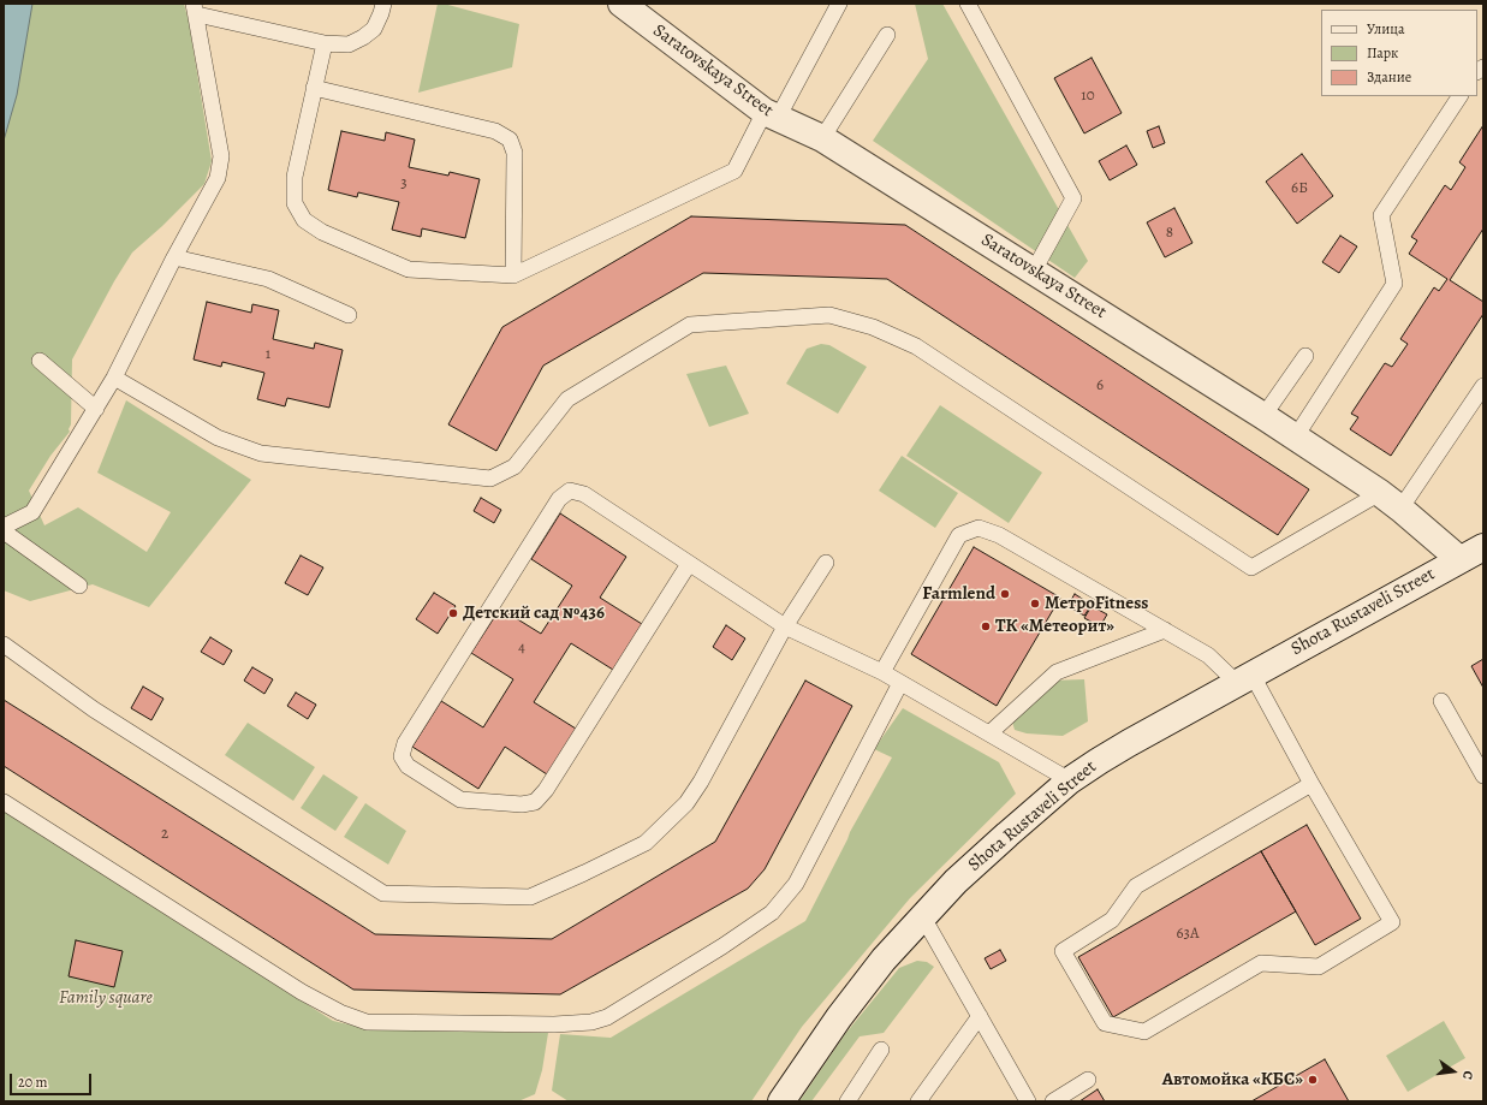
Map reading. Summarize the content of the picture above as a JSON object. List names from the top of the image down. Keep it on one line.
{"streets":{"street":["Saratovskaya Street","Shota Rustaveli Street"]},"crossings":[["Saratovskaya Street","Shota Rustaveli Street"]],"parks":["Family square"],"places":["Farmlend","МетроFitness","Детский сад №436","ТК «Метеорит»","Автомойка «КБС»"],"house_numbers":["10","3","6Б","8","1","6","4","2","63А"],"legend":["Улица","Парк","Здание"],"scale_bar":"20 m","north":"right"}
